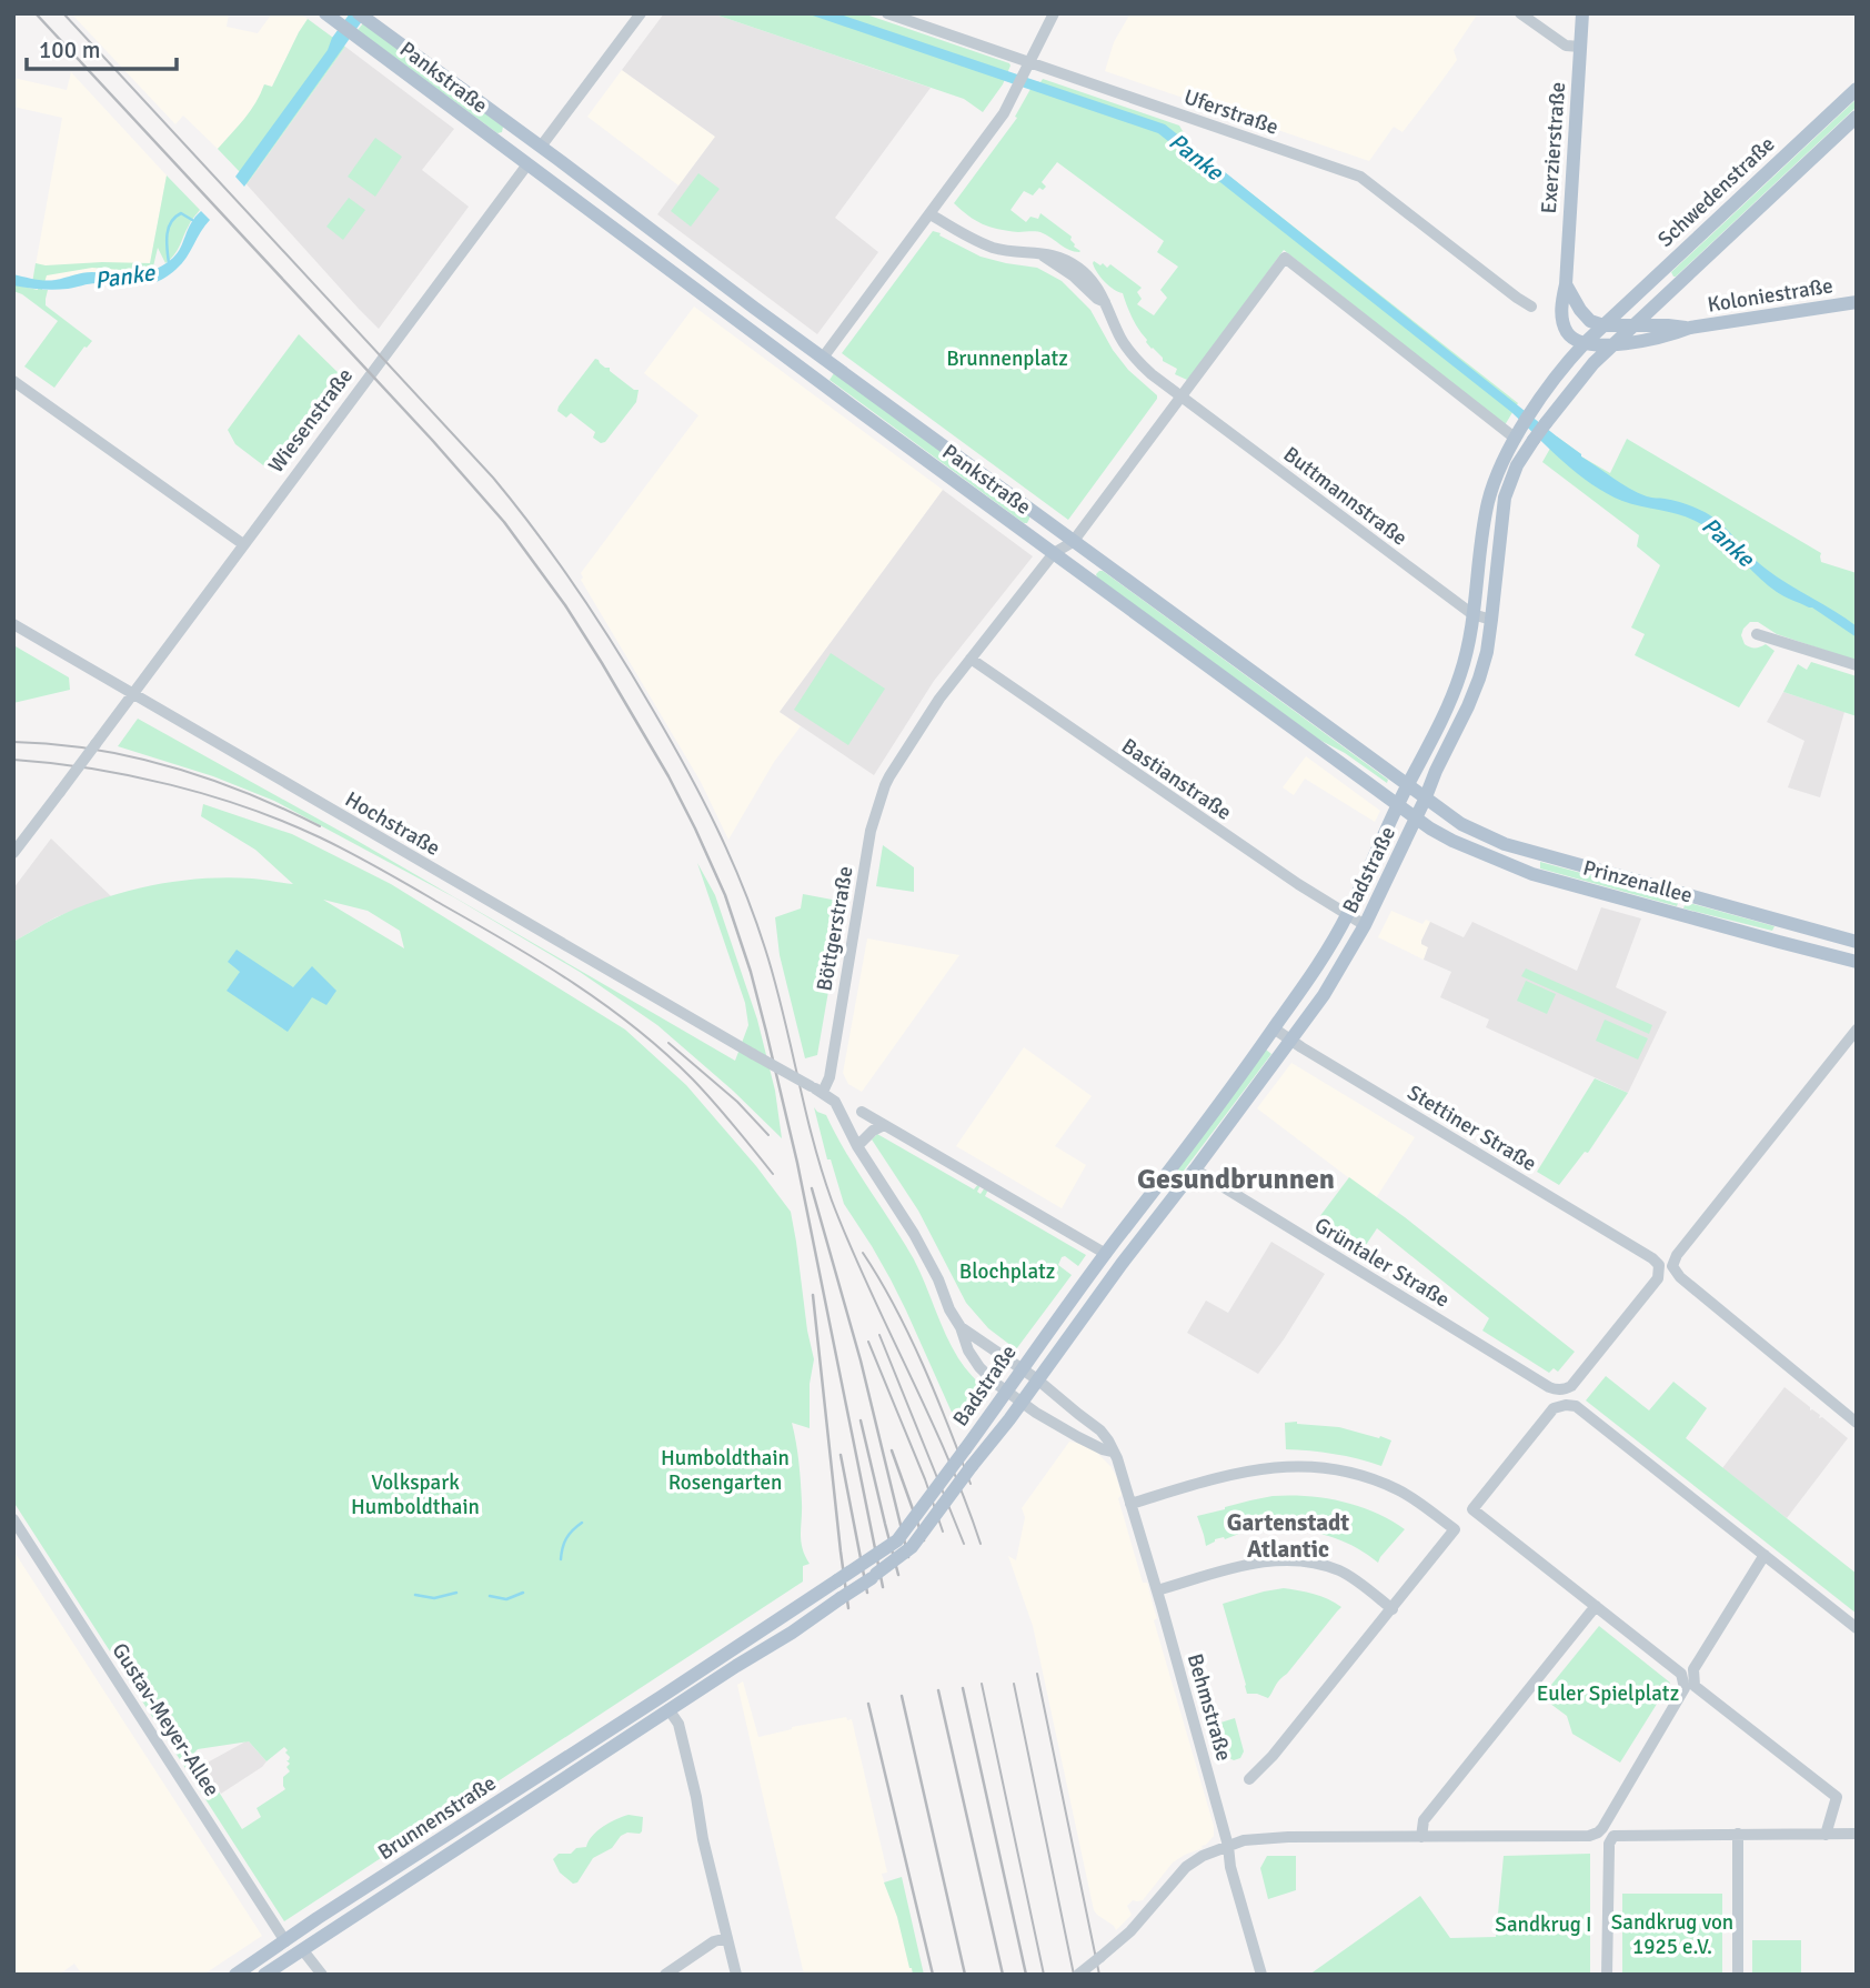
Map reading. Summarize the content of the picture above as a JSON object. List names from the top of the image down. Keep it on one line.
{"streets":{"main road":["Pankstraße","Exerzierstraße","Schwedenstraße","Koloniestraße","Wiesenstraße","Badstraße","Prinzenallee","Brunnenstraße"],"street":["Uferstraße","Buttmannstraße","Bastianstraße","Hochstraße","Böttgerstraße","Stettiner Straße","Grüntaler Straße","Behmstraße","Gustav-Meyer-Allee"]},"crossings":[["Pankstraße","Wiesenstraße"],["Pankstraße","Badstraße"],["Pankstraße","Prinzenallee"],["Pankstraße","Böttgerstraße"],["Exerzierstraße","Koloniestraße"],["Exerzierstraße","Badstraße"],["Schwedenstraße","Koloniestraße"],["Schwedenstraße","Badstraße"],["Koloniestraße","Badstraße"],["Wiesenstraße","Hochstraße"],["Buttmannstraße","Badstraße"],["Bastianstraße","Badstraße"],["Bastianstraße","Böttgerstraße"],["Hochstraße","Böttgerstraße"],["Badstraße","Prinzenallee"],["Badstraße","Stettiner Straße"],["Badstraße","Grüntaler Straße"],["Badstraße","Behmstraße"],["Badstraße","Brunnenstraße"],["Stettiner Straße","Grüntaler Straße"],["Gustav-Meyer-Allee","Brunnenstraße"]],"districts":["Gesundbrunnen","Gartenstadt Atlantic"],"water":["Panke"],"parks":["Brunnenplatz","Blochplatz","Humboldthain Rosengarten","Volkspark Humboldthain","Euler Spielplatz","Sandkrug von 1925 e.V.","Sandkrug I"],"scale_bar":"100 m"}
